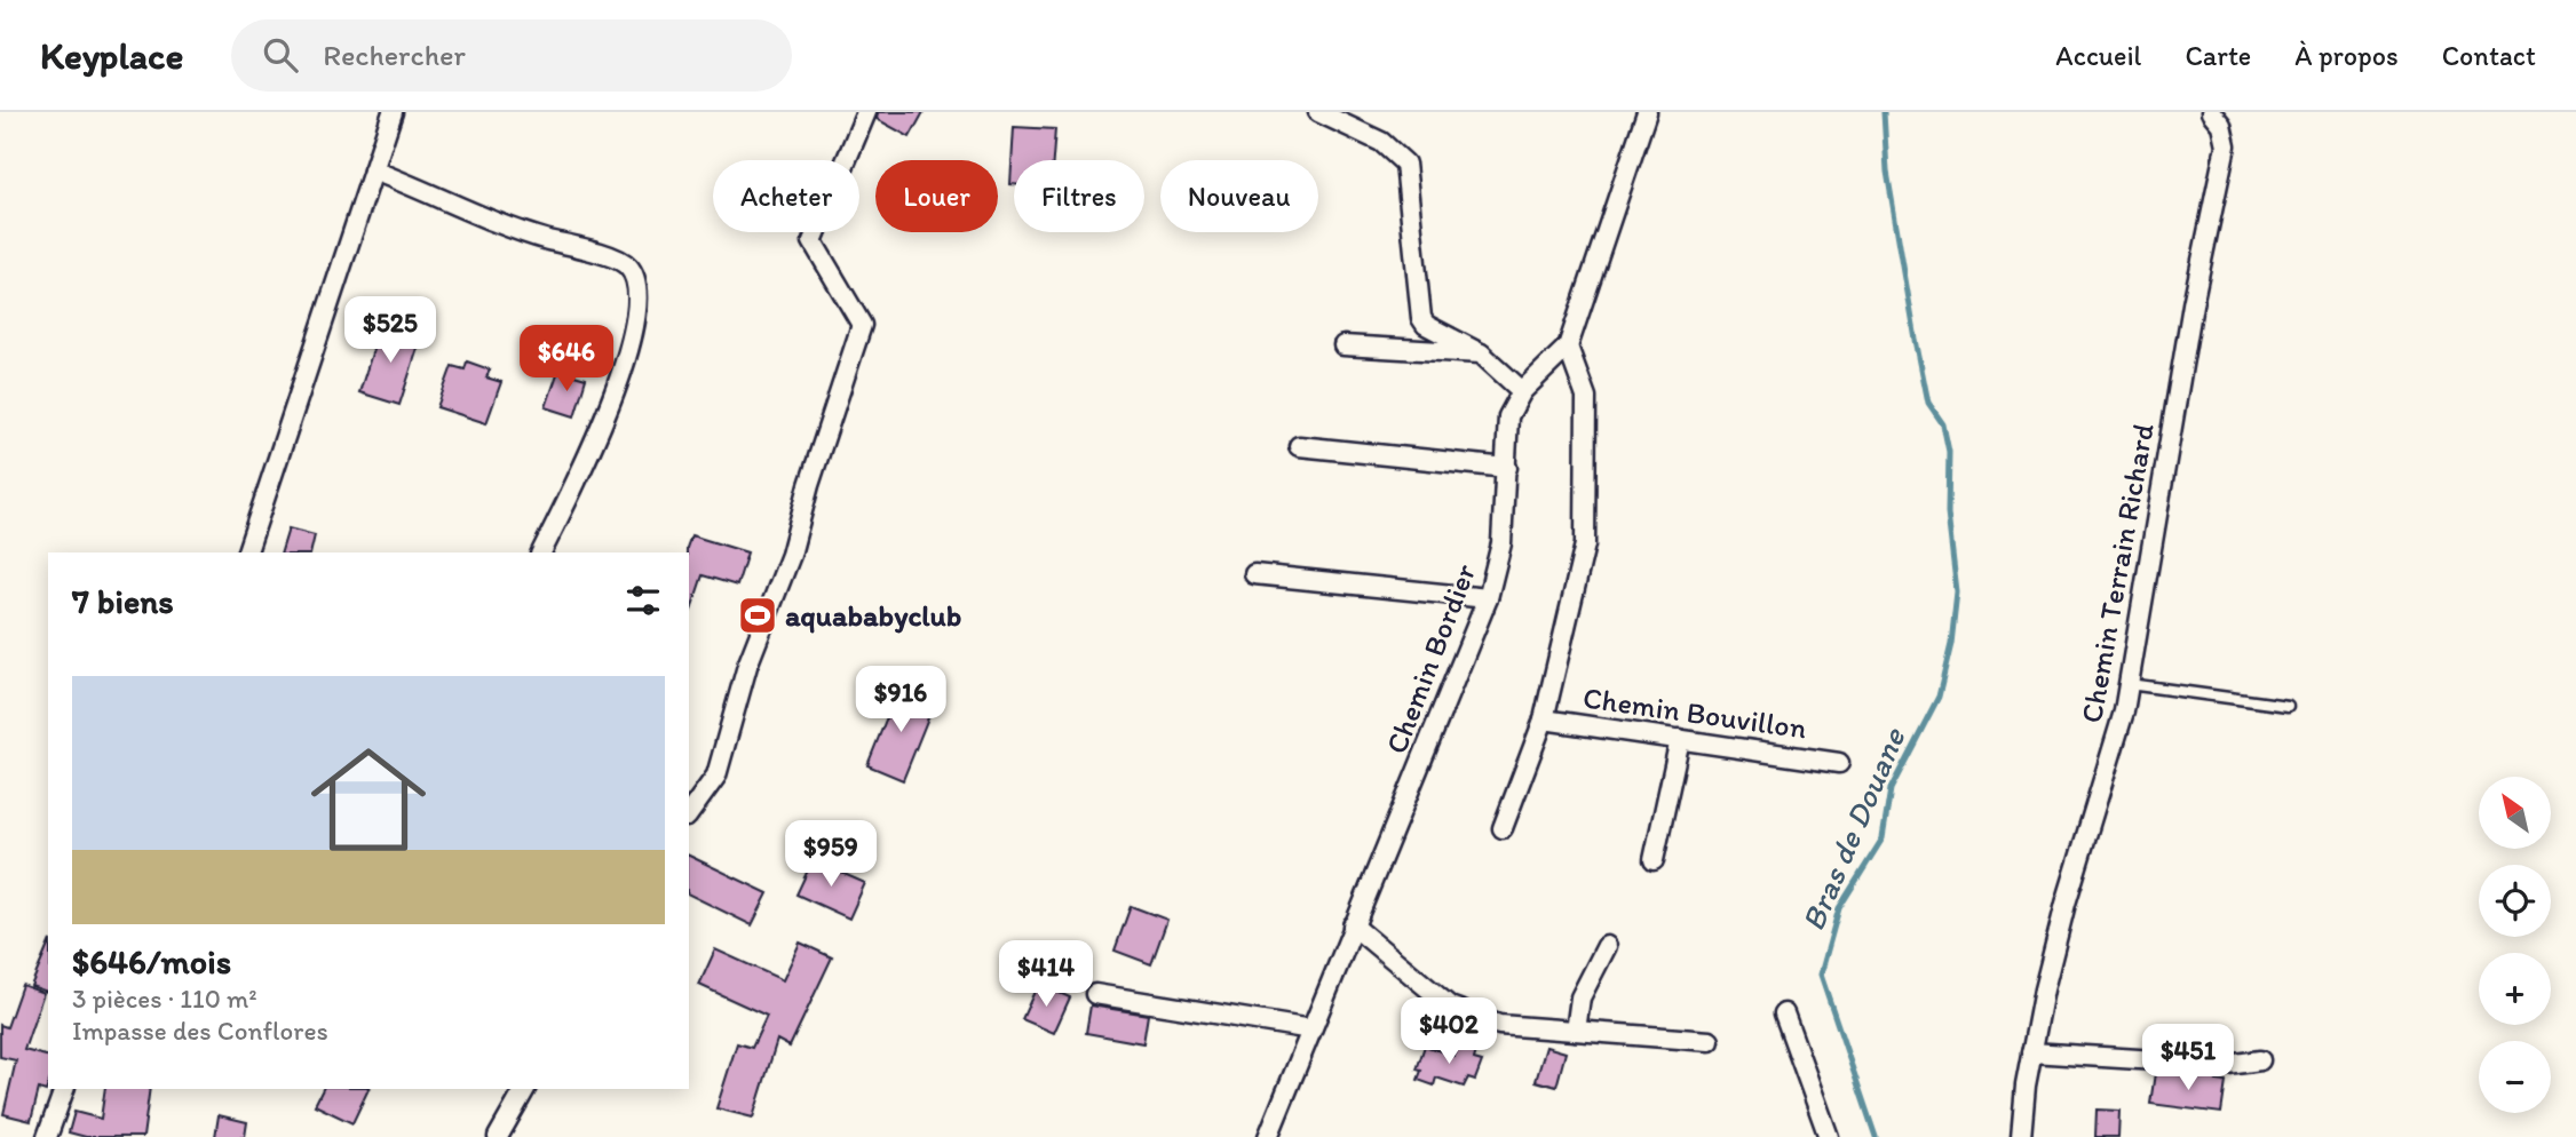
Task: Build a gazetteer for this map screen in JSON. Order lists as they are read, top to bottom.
{
  "streets": {
    "street": ["Chemin Terrain Richard", "Chemin Bordier", "Chemin Bouvillon"]
  },
  "crossings": [
    ["Chemin Bordier", "Chemin Bouvillon"]
  ],
  "water": ["Bras de Douane"],
  "places": {
    "sports": ["aquababyclub"]
  },
  "north": "top left",
  "page": {
    "header": "Keyplace",
    "search": "Rechercher",
    "nav": [
      "Accueil",
      "Carte",
      "À propos",
      "Contact"
    ],
    "chip": [
      "Acheter",
      "Louer",
      "Filtres",
      "Nouveau"
    ],
    "price": [
      "$525",
      "$646",
      "$916",
      "$959",
      "$414",
      "$402",
      "$451"
    ],
    "heading": "7 biens",
    "list": [
      {
        "name": "$646/mois",
        "note": "3 pièces · 110 m² · Impasse des Conflores"
      }
    ],
    "map_buttons": ["+", "−"]
  }
}
